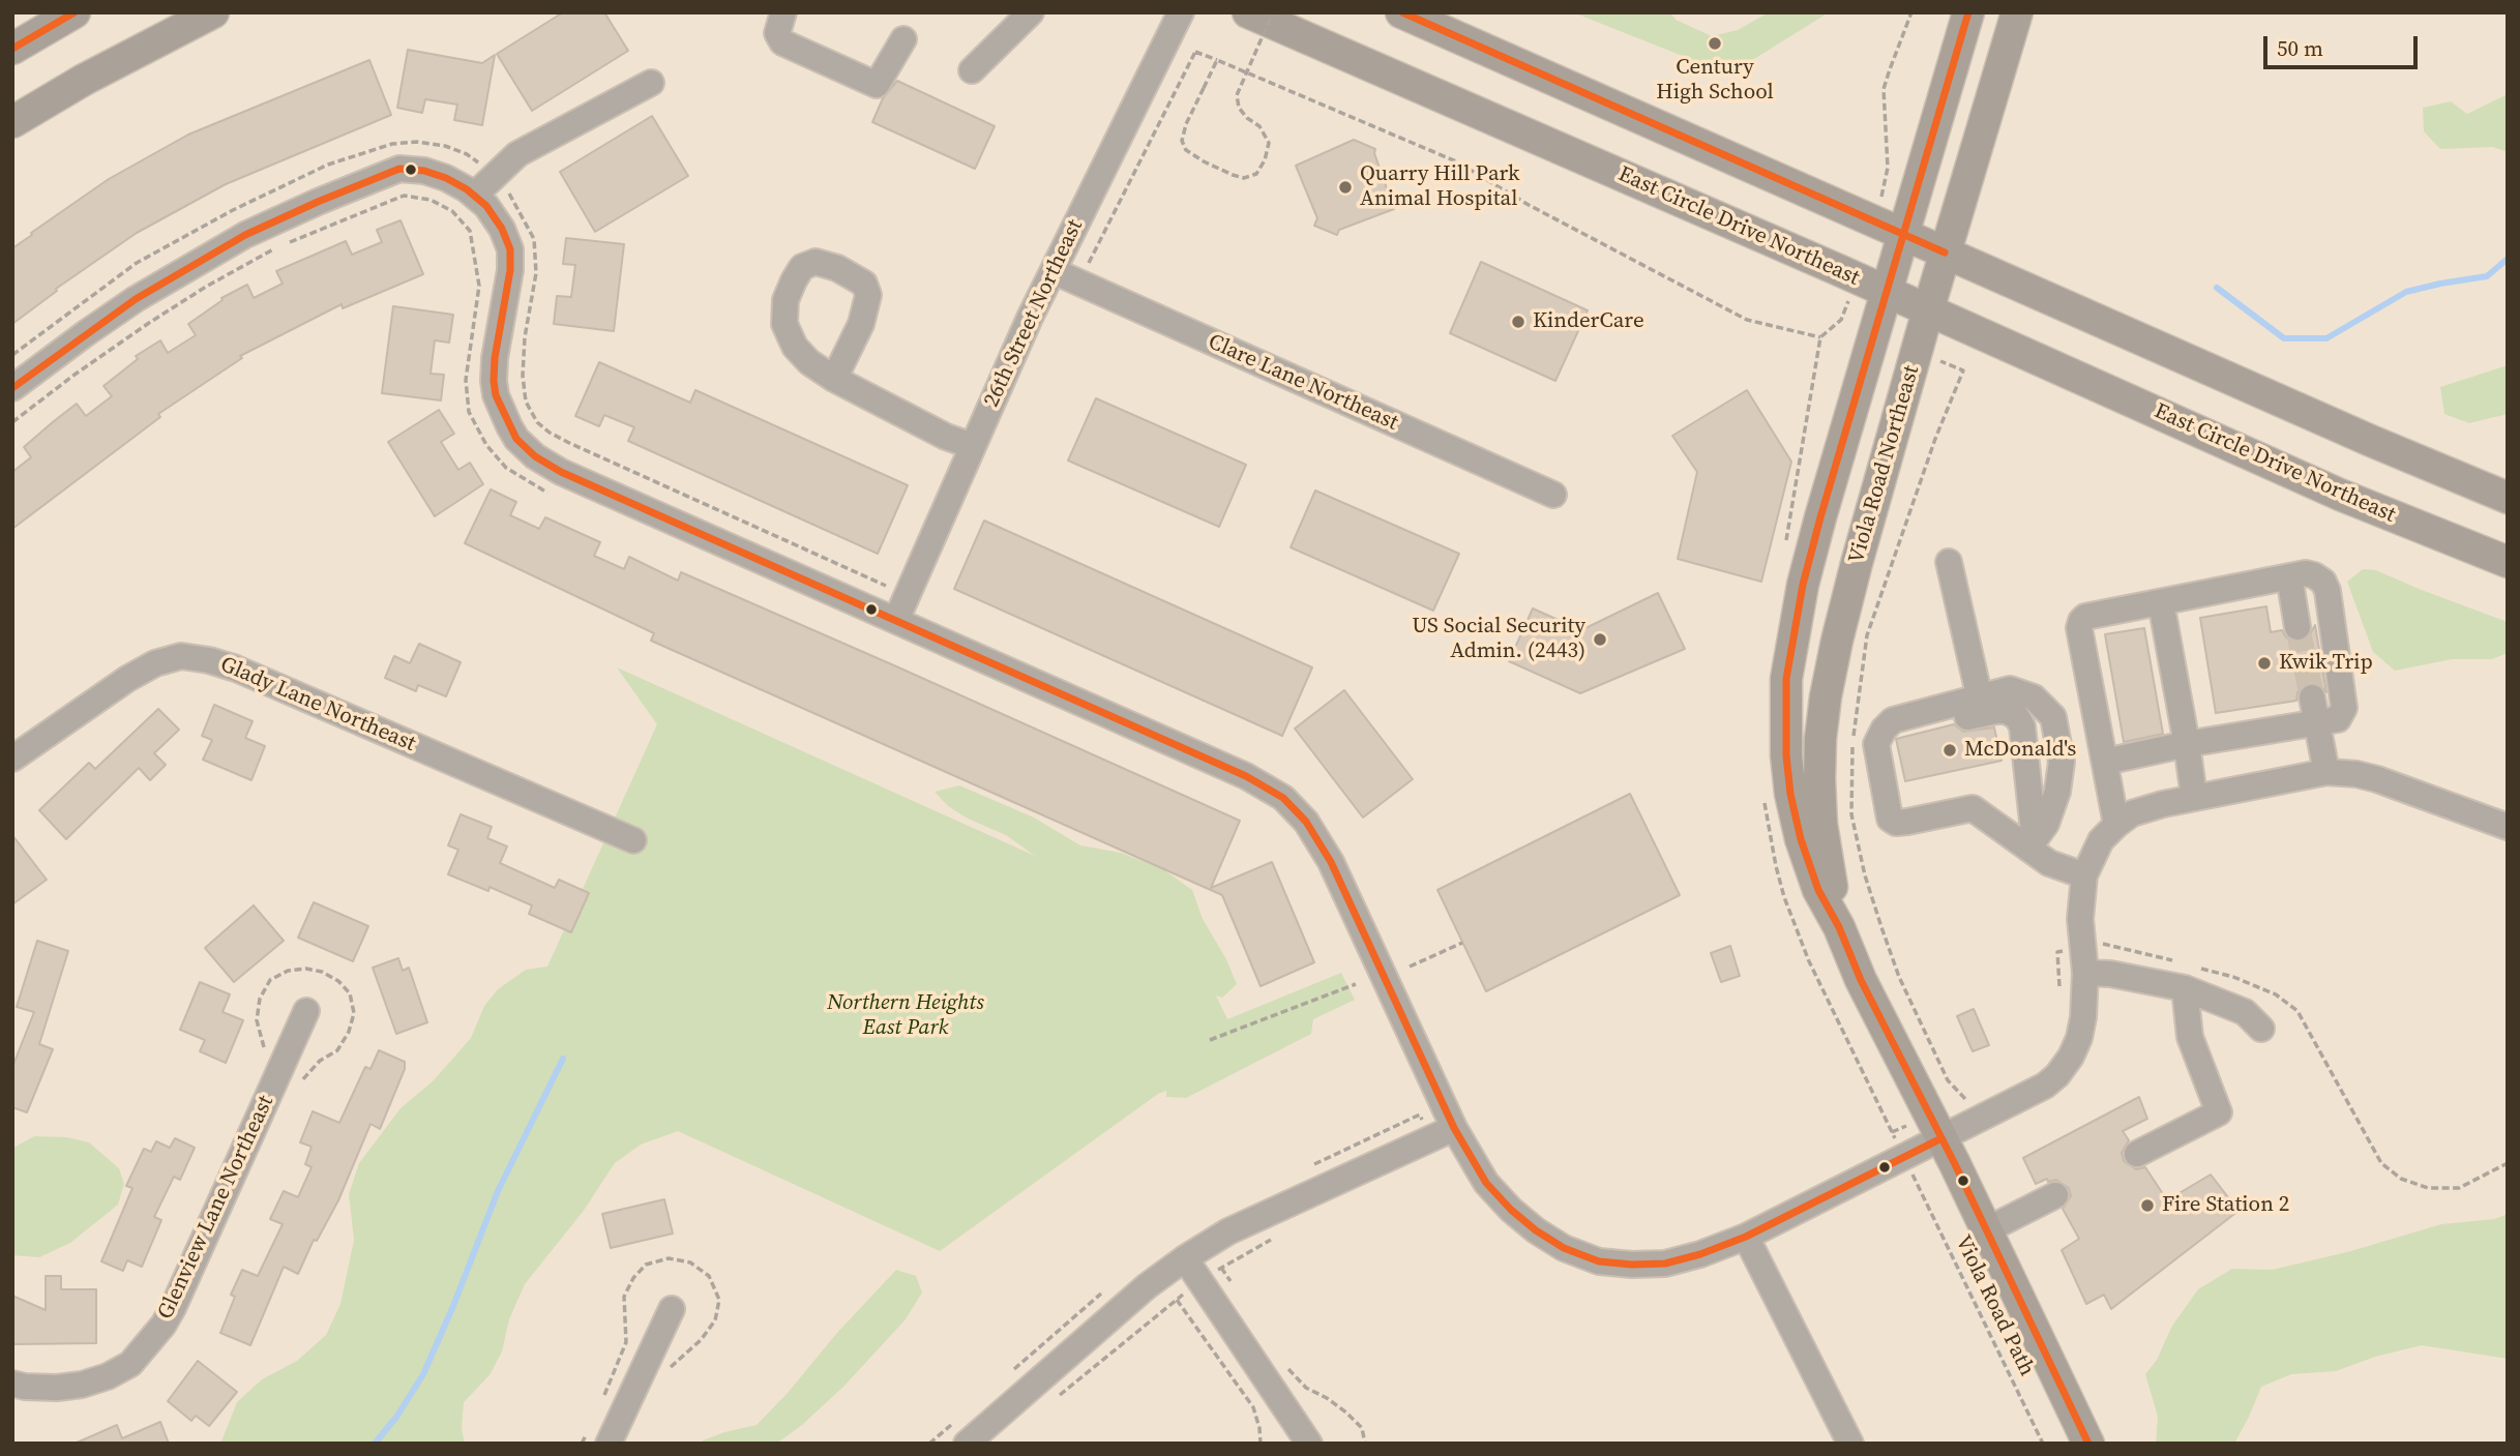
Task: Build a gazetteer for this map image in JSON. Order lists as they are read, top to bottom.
{
  "streets": {
    "main road": ["East Circle Drive Northeast", "Viola Road Northeast"],
    "street": [
      "26th Street Northeast",
      "Clare Lane Northeast",
      "Glady Lane Northeast",
      "Glenview Lane Northeast"
    ],
    "path": ["Viola Road Path"]
  },
  "crossings": [
    ["East Circle Drive Northeast", "Viola Road Northeast"],
    ["26th Street Northeast", "Clare Lane Northeast"]
  ],
  "parks": ["Northern Heights East Park"],
  "places": [
    "Century High School",
    "Quarry Hill Park Animal Hospital",
    "KinderCare",
    "US Social Security Admin. (2443)",
    "Kwik Trip",
    "McDonald's",
    "Fire Station 2"
  ],
  "scale_bar": "50 m"
}
